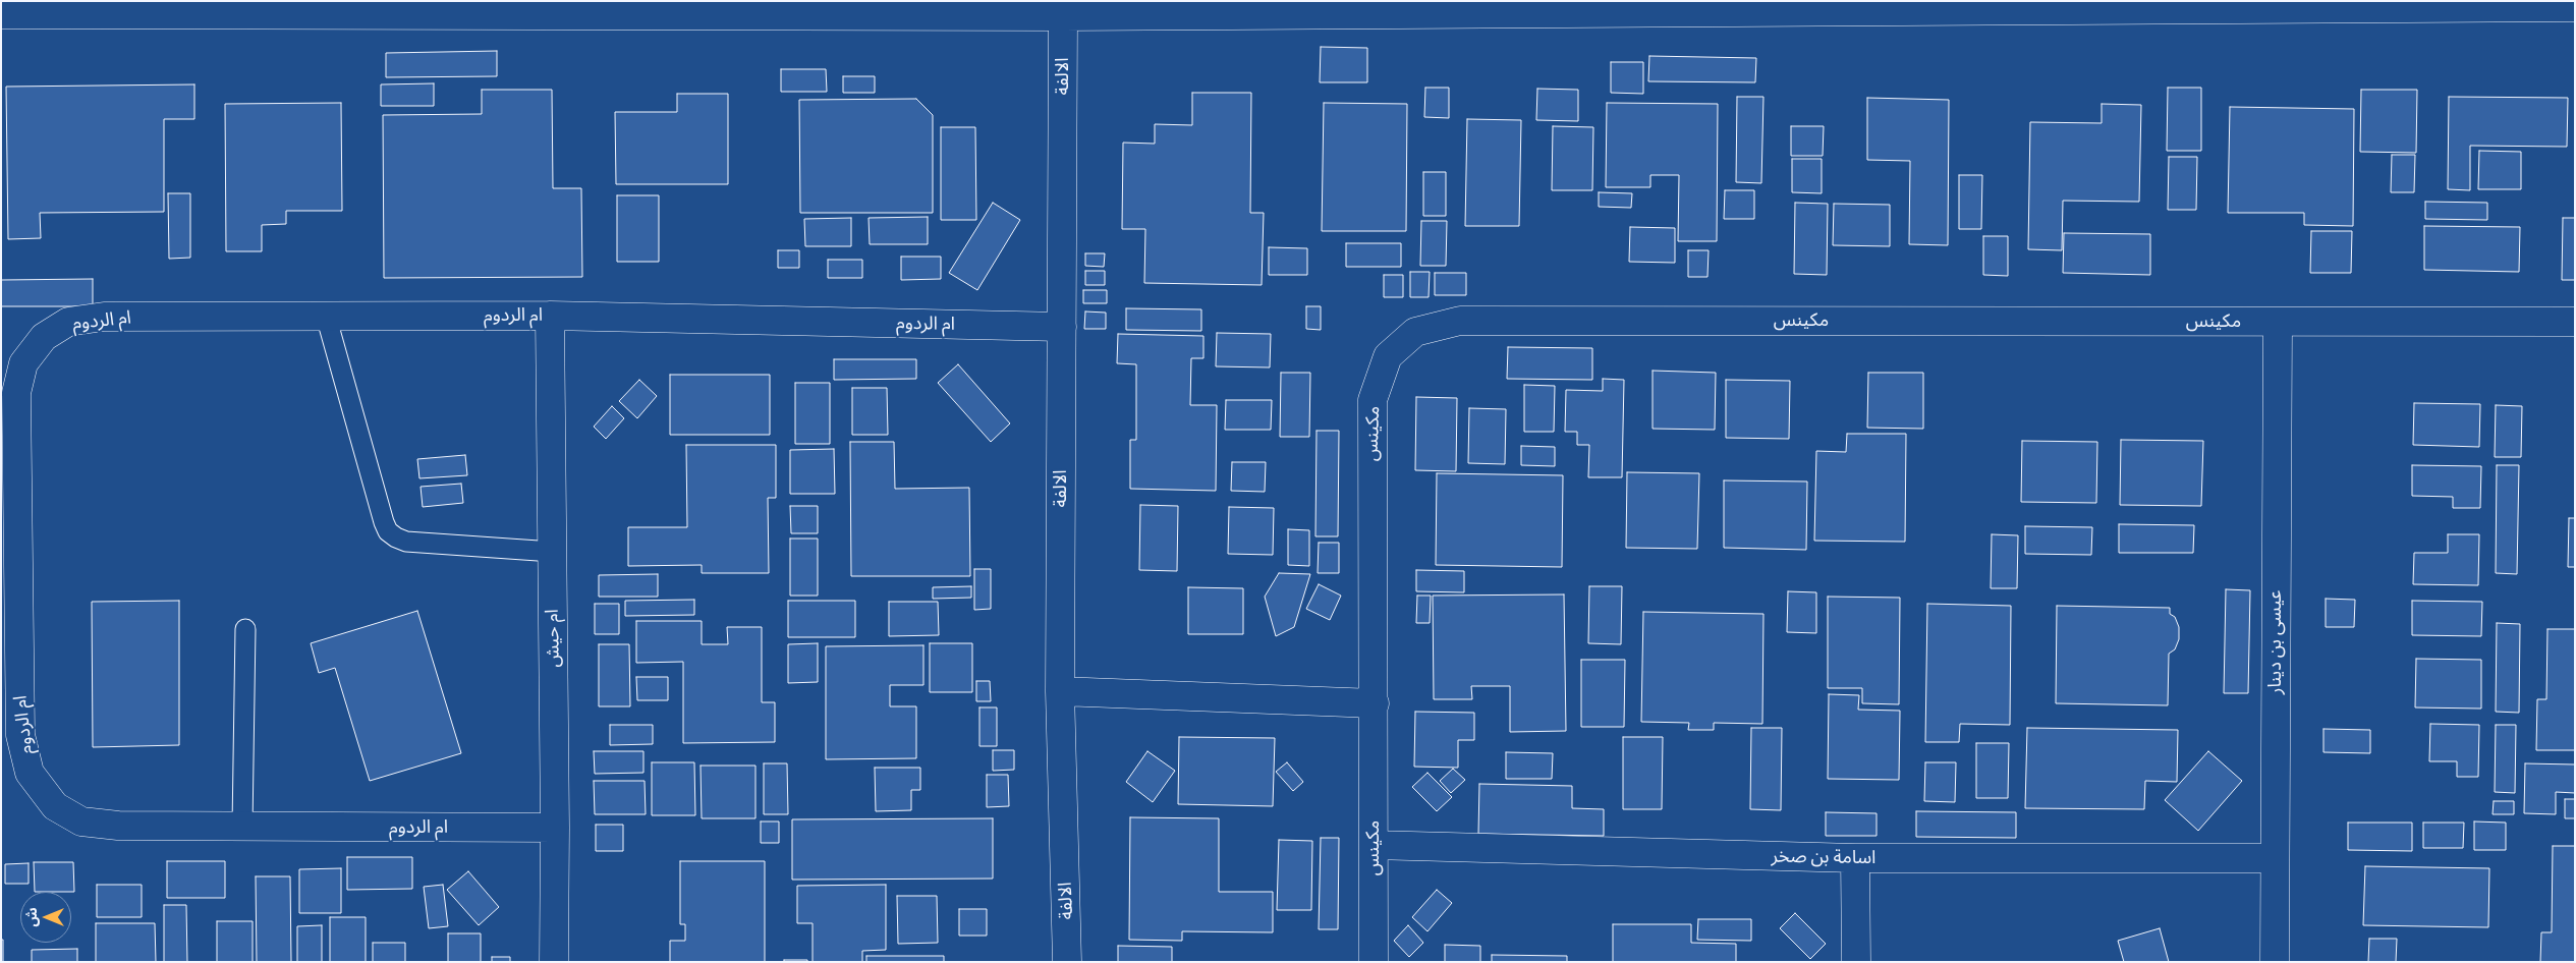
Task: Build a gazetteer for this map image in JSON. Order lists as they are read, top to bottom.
{
  "streets": {
    "street": [
      "الالفة",
      "ام الردوم",
      "مكينس",
      "ام حيش",
      "عيسى بن دينار",
      "اسامة بن صخر"
    ]
  },
  "crossings": [
    ["الالفة", "ام الردوم"],
    ["ام الردوم", "ام حيش"],
    ["مكينس", "عيسى بن دينار"],
    ["مكينس", "اسامة بن صخر"],
    ["عيسى بن دينار", "اسامة بن صخر"]
  ],
  "north": "left"
}
